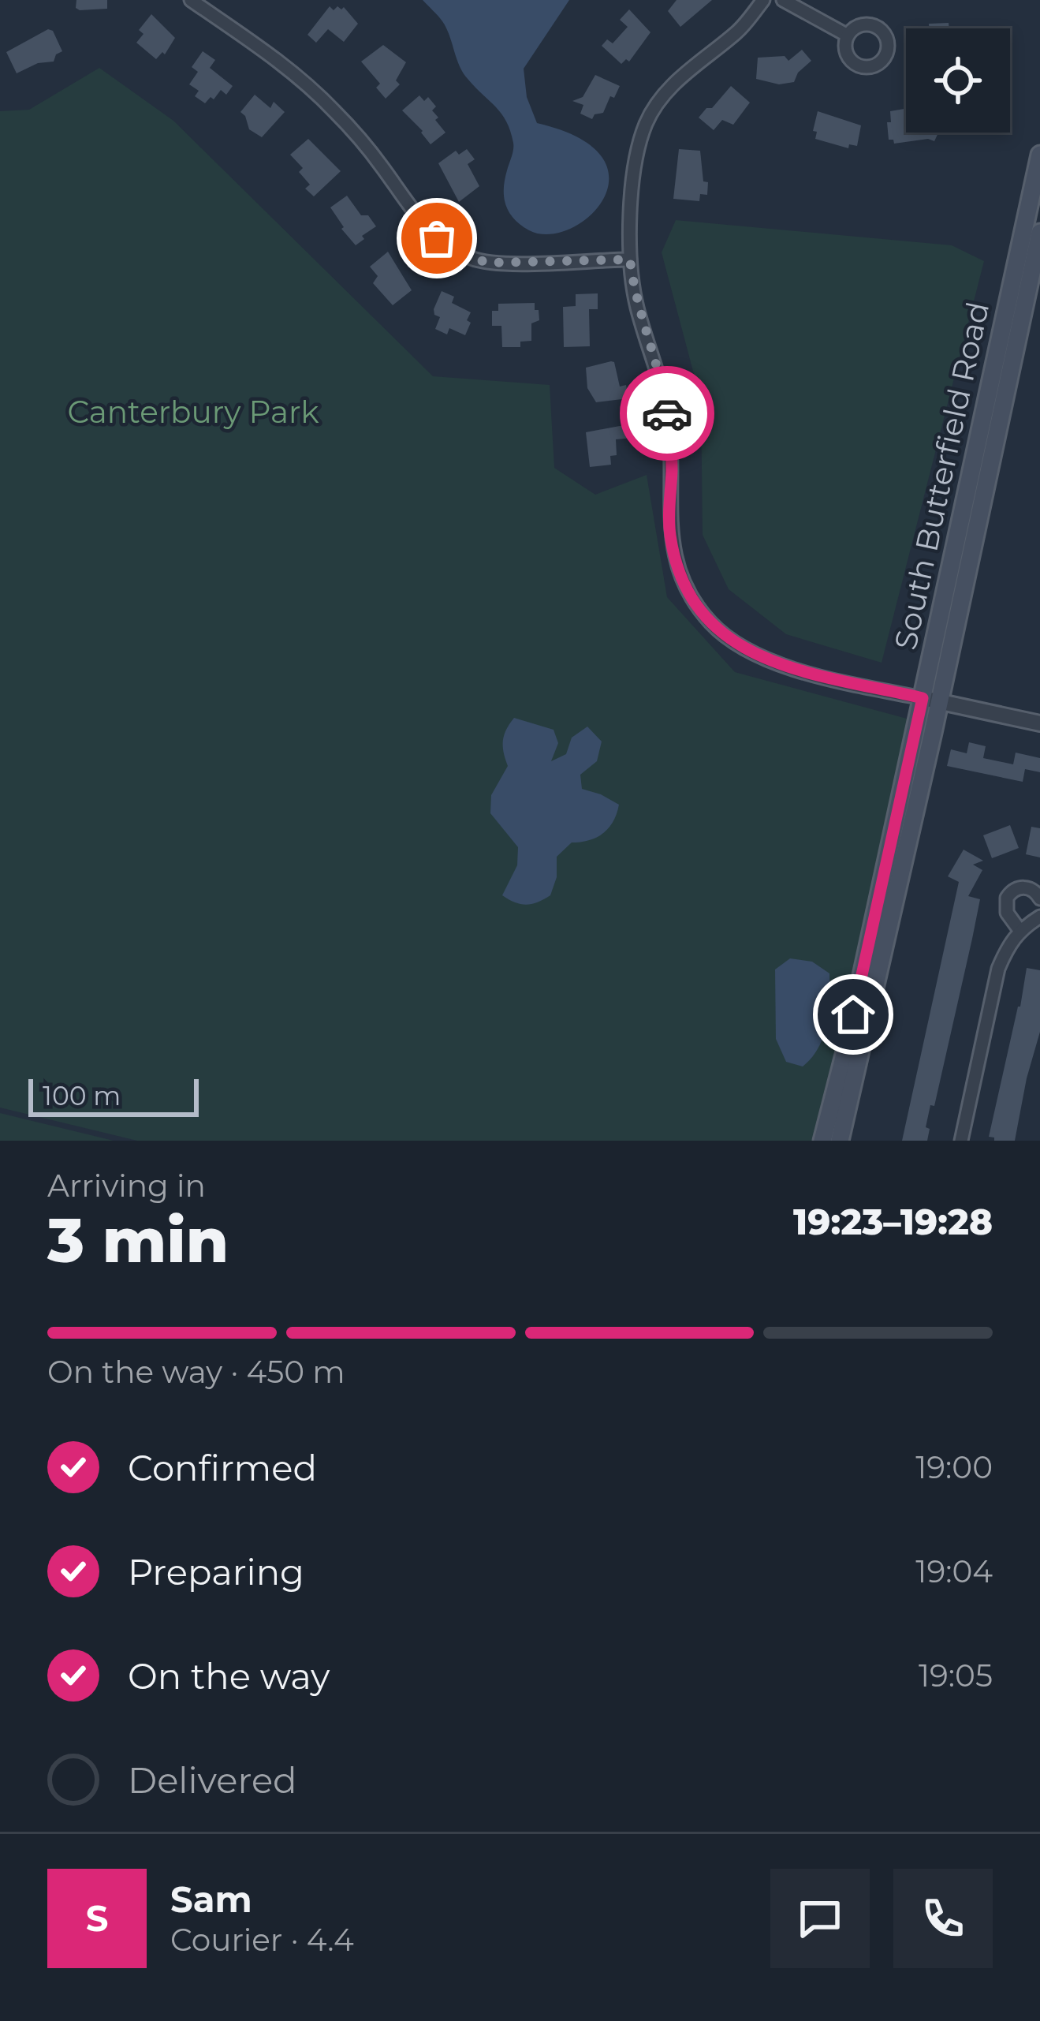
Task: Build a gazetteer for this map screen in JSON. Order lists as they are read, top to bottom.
{
  "streets": {
    "main road": ["South Butterfield Road"]
  },
  "parks": ["Canterbury Park"],
  "scale_bar": "100 m",
  "page": {
    "scale": "100 m",
    "heading": ["3 min", "Arriving in", "19:23–19:28"],
    "panel": ["Sam", "Courier · 4.4"],
    "bar": "On the way · 450 m",
    "list": [
      ["Confirmed", "19:00"],
      ["Preparing", "19:04"],
      ["On the way", "19:05"],
      "Delivered"
    ],
    "round": "S"
  }
}
